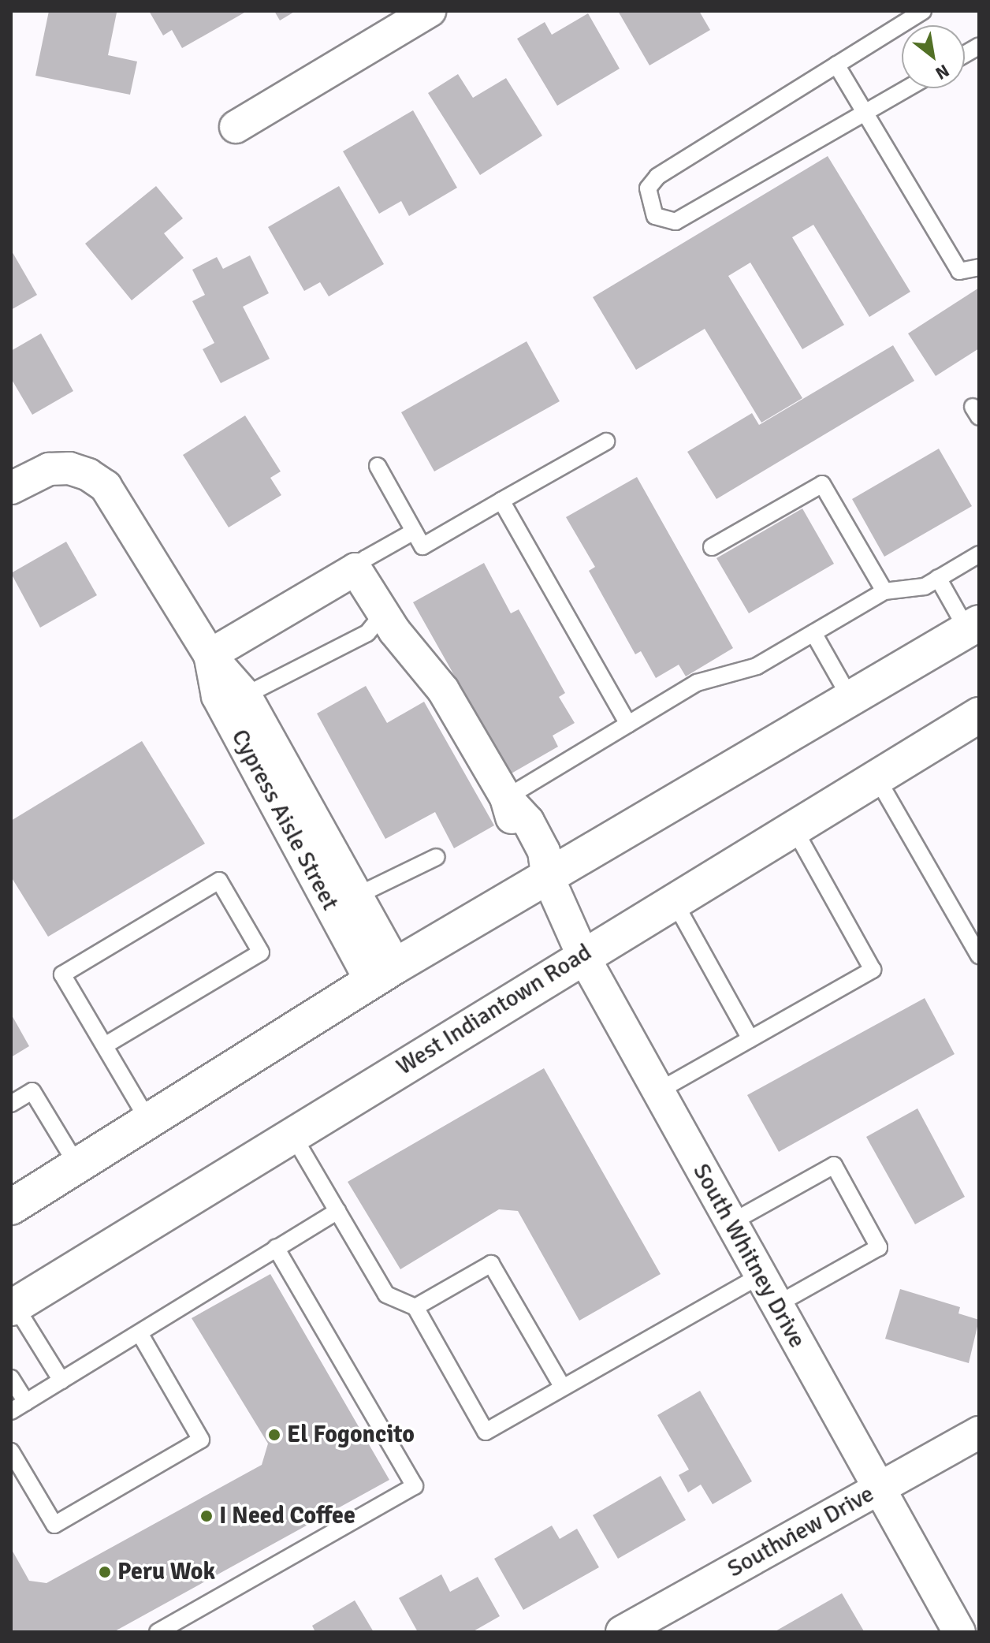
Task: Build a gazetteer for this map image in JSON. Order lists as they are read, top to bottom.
{
  "streets": {
    "main road": ["West Indiantown Road"],
    "street": ["Cypress Aisle Street", "South Whitney Drive", "Southview Drive"]
  },
  "crossings": [
    ["West Indiantown Road", "South Whitney Drive"],
    ["South Whitney Drive", "Southview Drive"]
  ],
  "places": ["El Fogoncito", "I Need Coffee", "Peru Wok"],
  "north": "bottom right"
}
